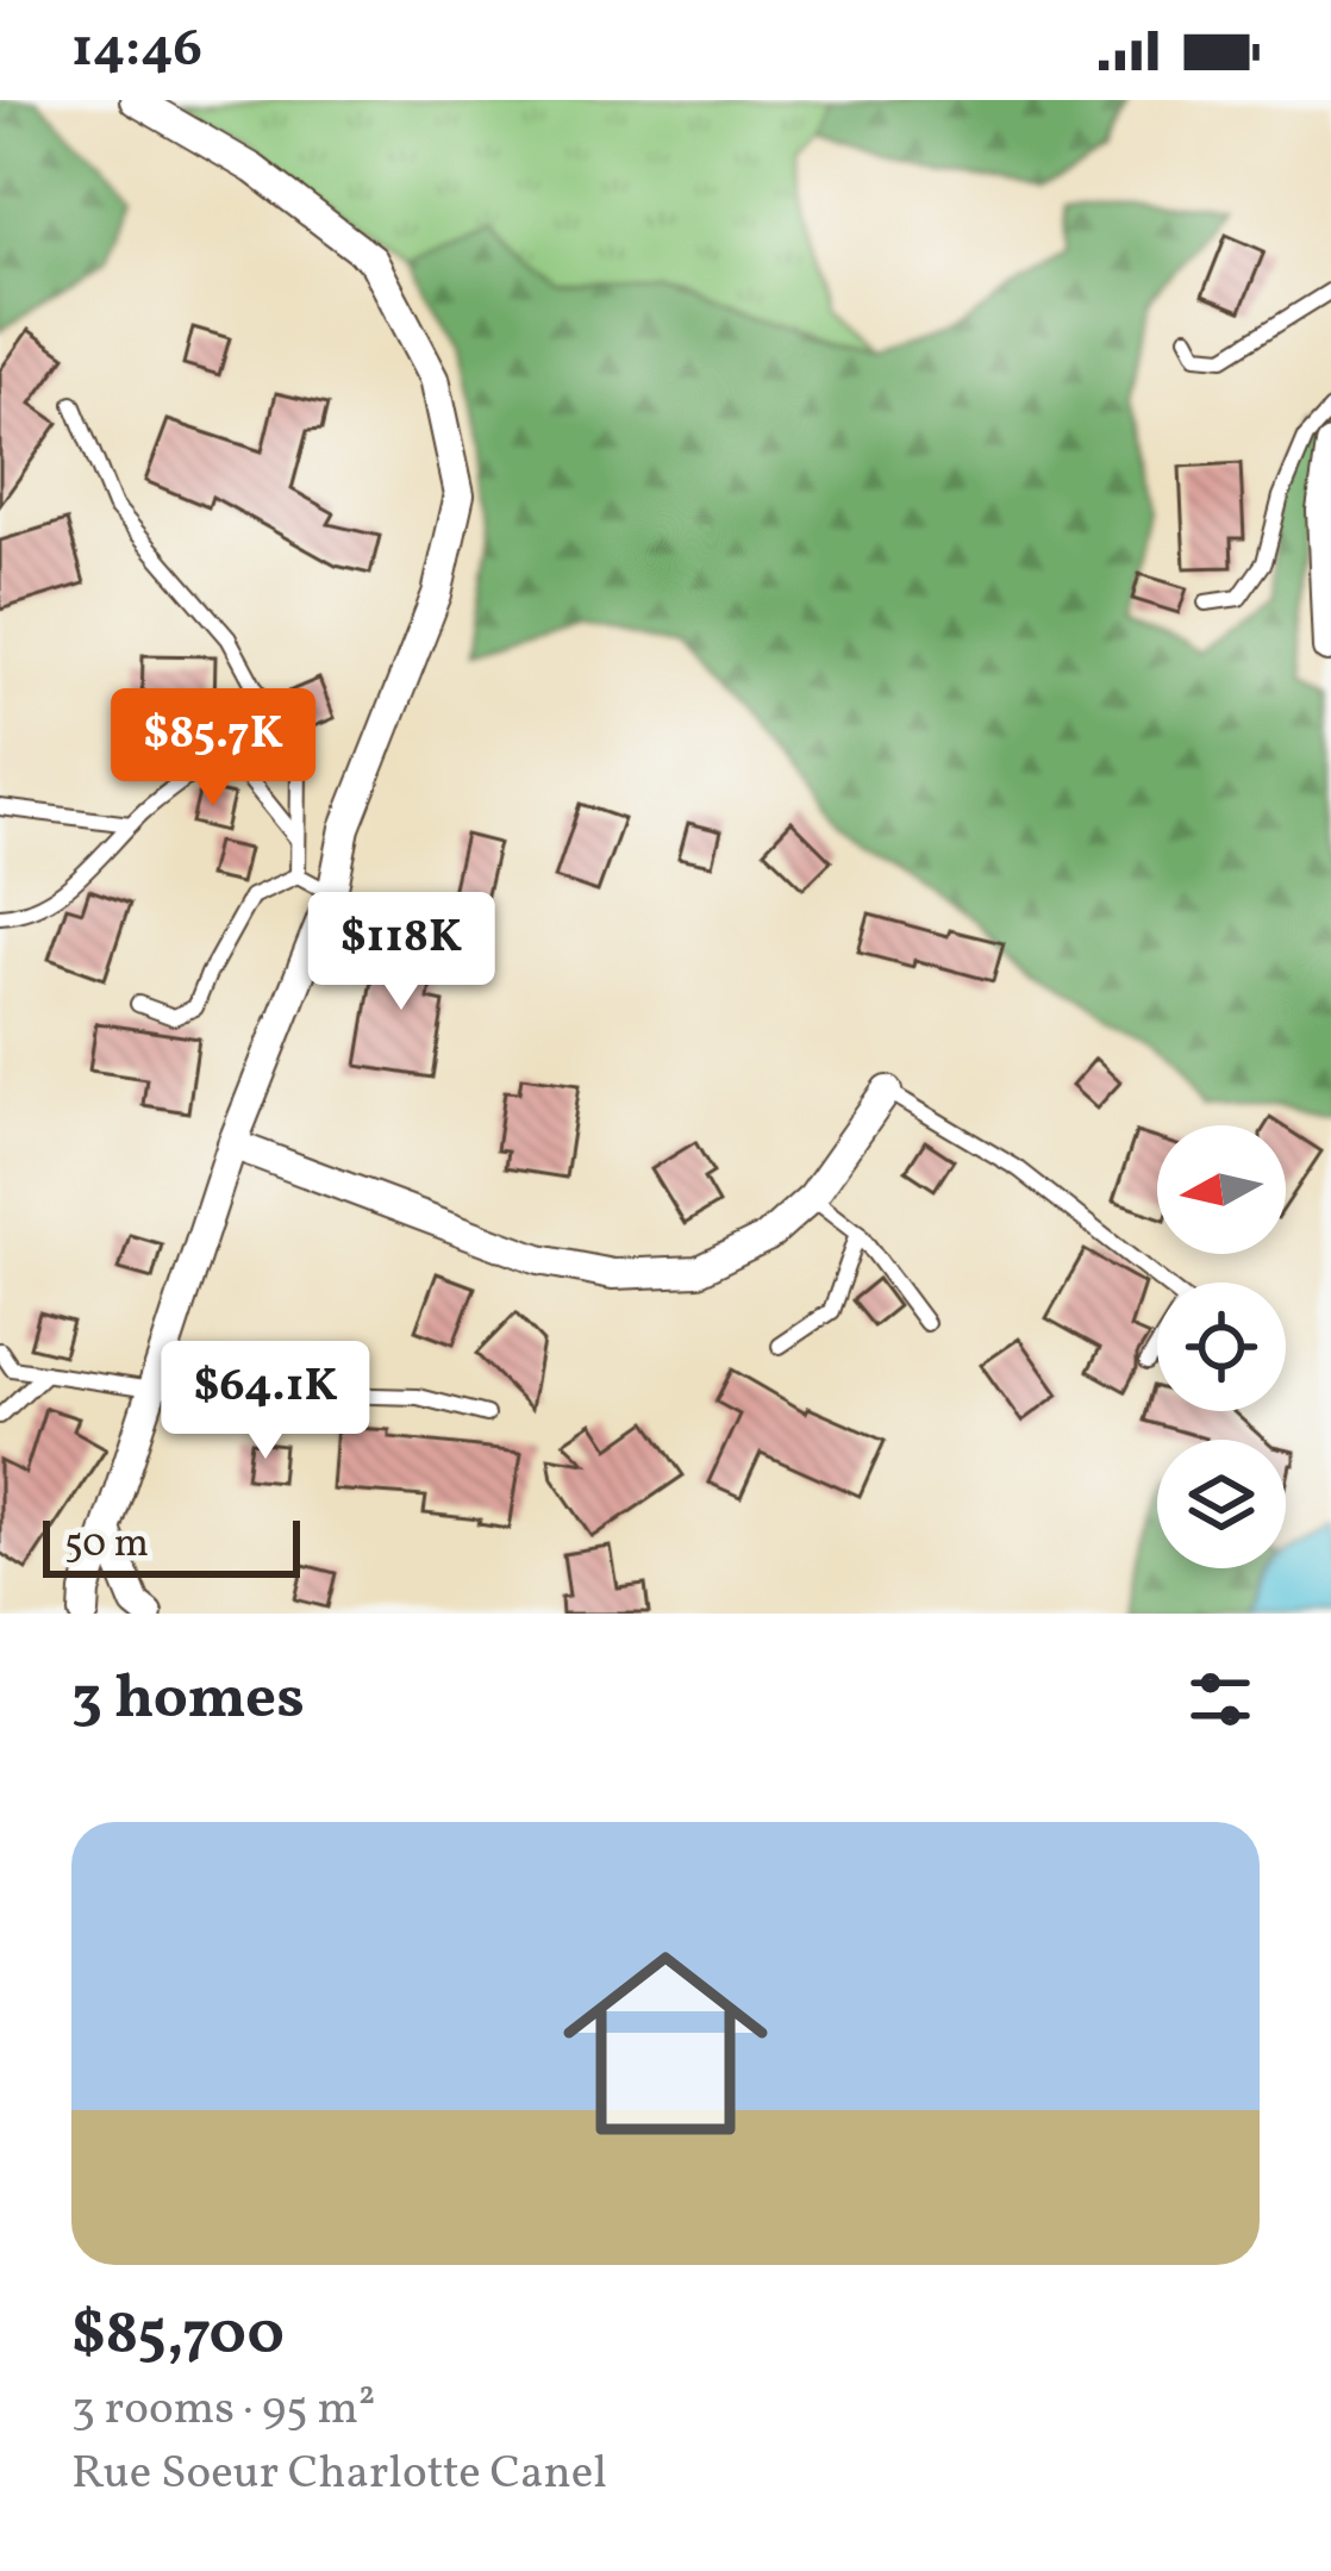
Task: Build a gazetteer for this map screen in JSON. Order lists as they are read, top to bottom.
{
  "scale_bar": "50 m",
  "north": "left",
  "page": {
    "status": "14:46",
    "price": ["$85.7K", "$118K", "$64.1K"],
    "scale": "50 m",
    "heading": "3 homes",
    "list": [
      {
        "name": "$85,700",
        "note": "3 rooms · 95 m² · Rue Soeur Charlotte Canel"
      }
    ]
  }
}
